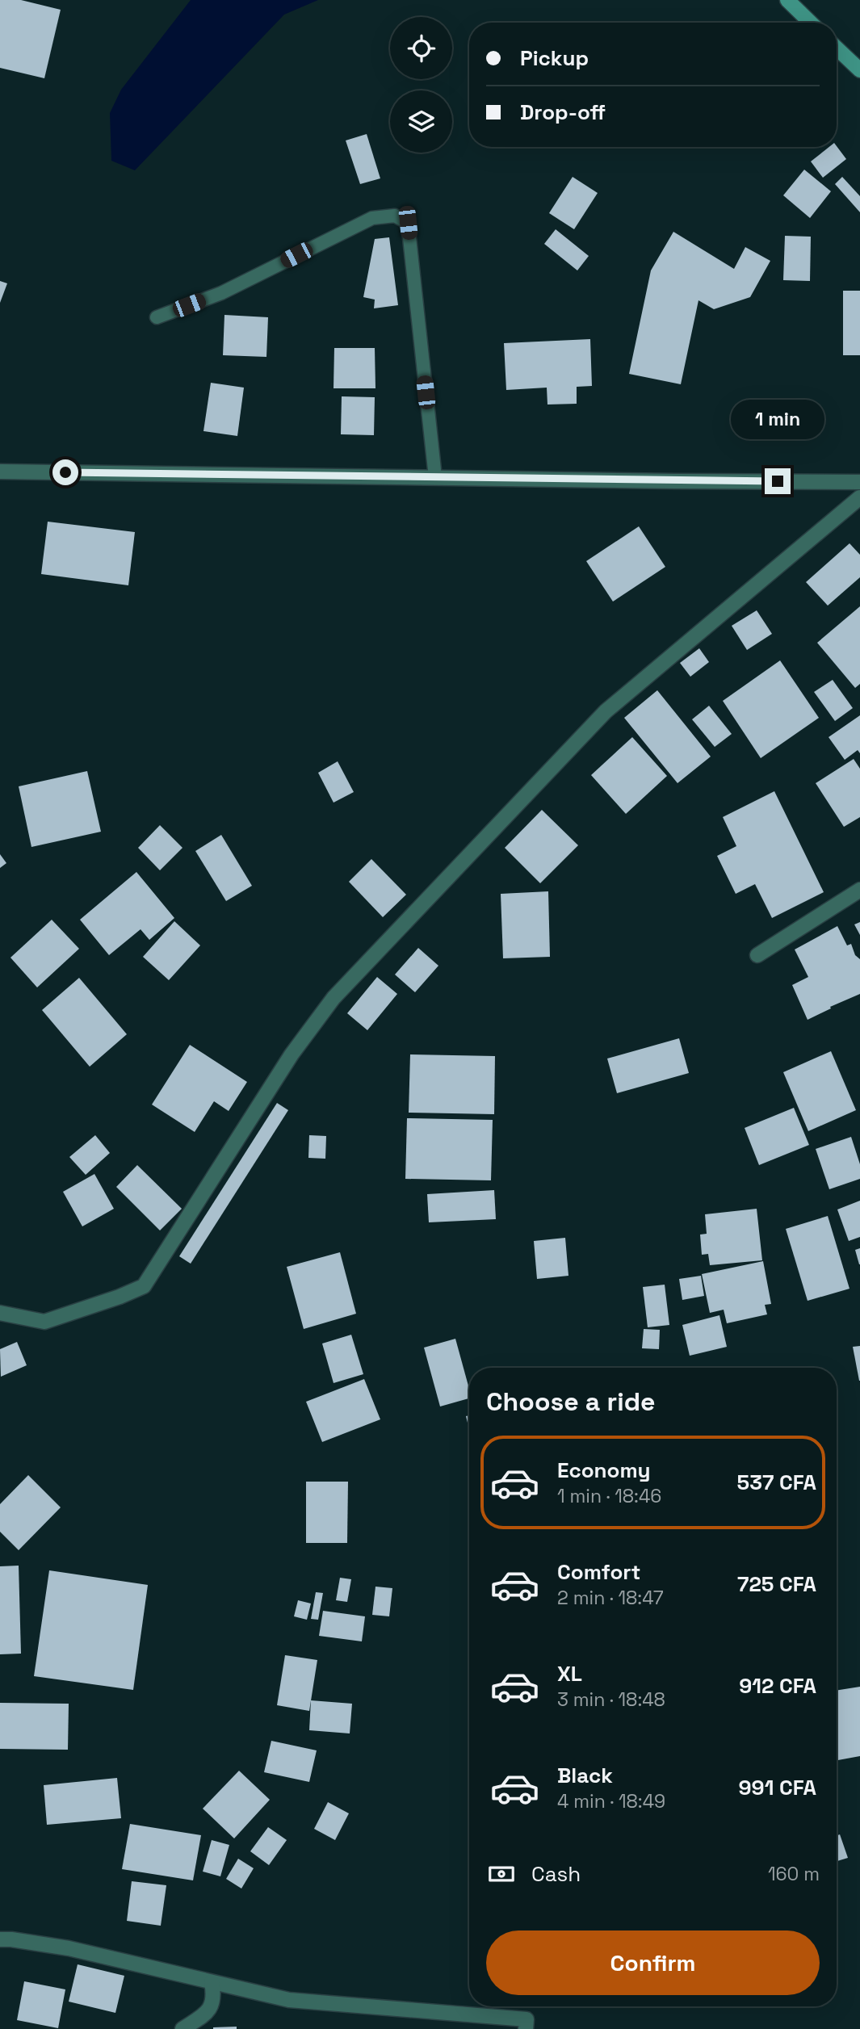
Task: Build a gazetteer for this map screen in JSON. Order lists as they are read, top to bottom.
{
  "page": {
    "banner": ["Pickup", "Drop-off"],
    "bubble": "1 min",
    "heading": "Choose a ride",
    "list": [
      {
        "name": "Economy",
        "note": "1 min · 18:46",
        "value": "537 CFA"
      },
      {
        "name": "Comfort",
        "note": "2 min · 18:47",
        "value": "725 CFA"
      },
      {
        "name": "XL",
        "note": "3 min · 18:48",
        "value": "912 CFA"
      },
      {
        "name": "Black",
        "note": "4 min · 18:49",
        "value": "991 CFA"
      }
    ],
    "pay": ["Cash", "160 m"],
    "buttons": "Confirm"
  }
}
